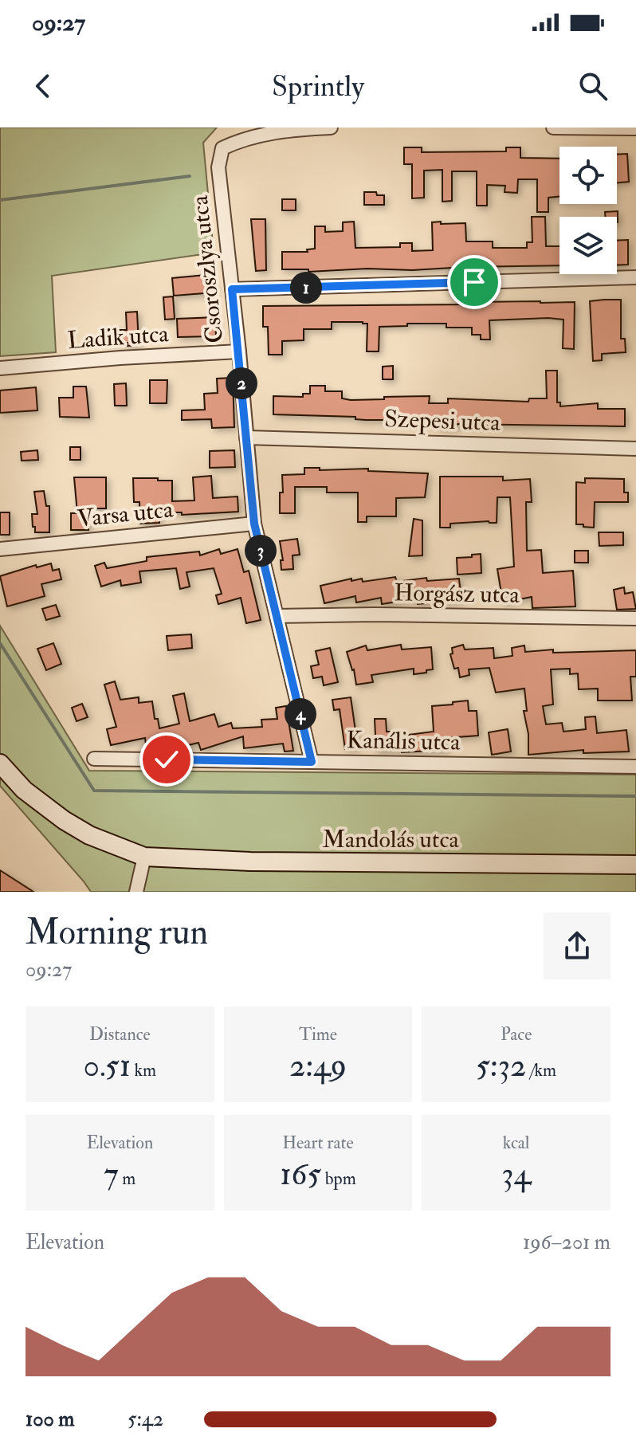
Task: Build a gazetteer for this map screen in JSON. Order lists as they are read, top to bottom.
{
  "streets": {
    "street": [
      "Csoroszlya utca",
      "Ladik utca",
      "Szepesi utca",
      "Varsa utca",
      "Horgász utca",
      "Kanális utca",
      "Mandolás utca"
    ]
  },
  "crossings": [
    ["Csoroszlya utca", "Ladik utca"],
    ["Csoroszlya utca", "Szepesi utca"],
    ["Csoroszlya utca", "Varsa utca"],
    ["Csoroszlya utca", "Horgász utca"],
    ["Csoroszlya utca", "Kanális utca"]
  ],
  "page": {
    "status": "09:27",
    "header": "Sprintly",
    "pins": [
      "1",
      "2",
      "3",
      "4"
    ],
    "heading": ["Morning run", "09:27"],
    "stats": [
      ["Distance", "0.51 km"],
      ["Time", "2:49"],
      ["Pace", "5:32 /km"],
      ["Elevation", "7 m"],
      ["Heart rate", "165 bpm"],
      ["kcal", "34"]
    ],
    "chart": ["Elevation", "196–201 m"],
    "list": [
      {
        "name": "100 m",
        "note": "5:42"
      }
    ]
  }
}
